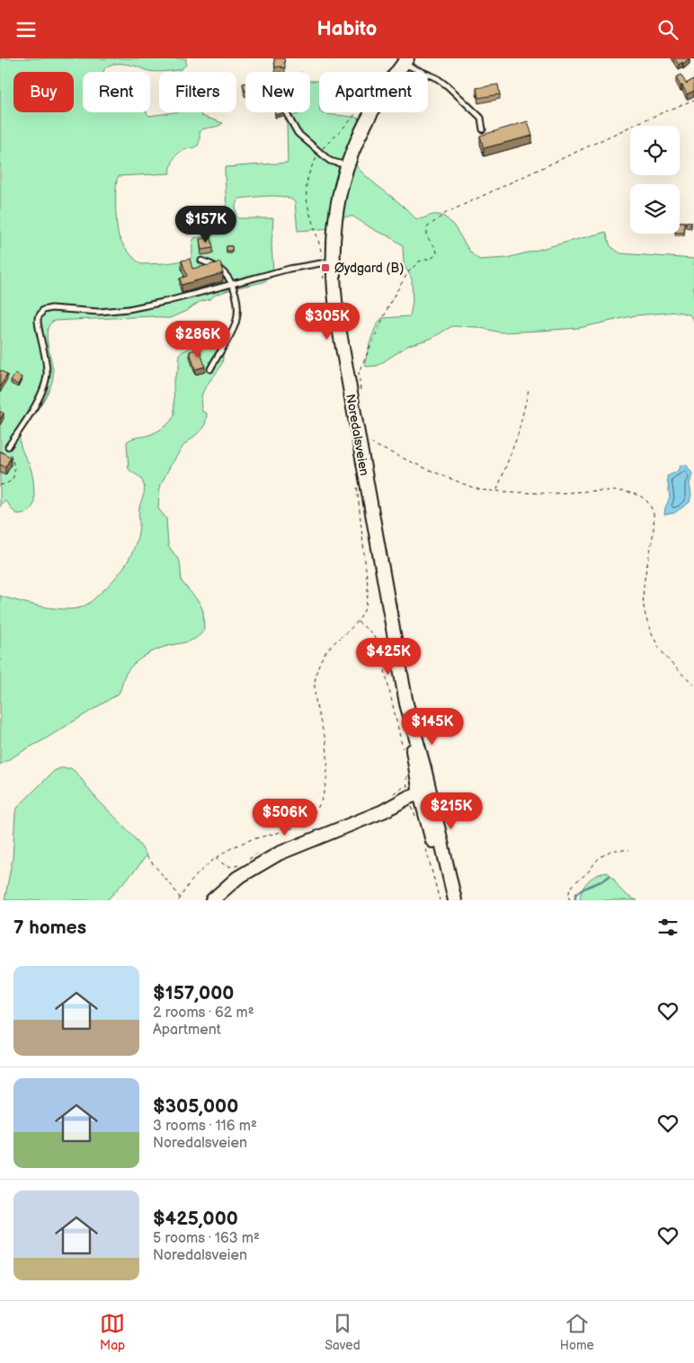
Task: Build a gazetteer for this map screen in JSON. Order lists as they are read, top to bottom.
{
  "streets": {
    "main road": ["Noredalsveien"]
  },
  "places": {
    "transit": ["Øydgard (B)"]
  },
  "page": {
    "header": "Habito",
    "chip": [
      "Buy",
      "Rent",
      "Filters",
      "New",
      "Apartment"
    ],
    "price": [
      "$157K",
      "$305K",
      "$286K",
      "$425K",
      "$145K",
      "$215K",
      "$506K"
    ],
    "heading": "7 homes",
    "list": [
      {
        "name": "$157,000",
        "note": "2 rooms · 62 m² · Apartment"
      },
      {
        "name": "$305,000",
        "note": "3 rooms · 116 m² · Noredalsveien"
      },
      {
        "name": "$425,000",
        "note": "5 rooms · 163 m² · Noredalsveien"
      }
    ],
    "tabs": ["Map", "Saved", "Home"]
  }
}
